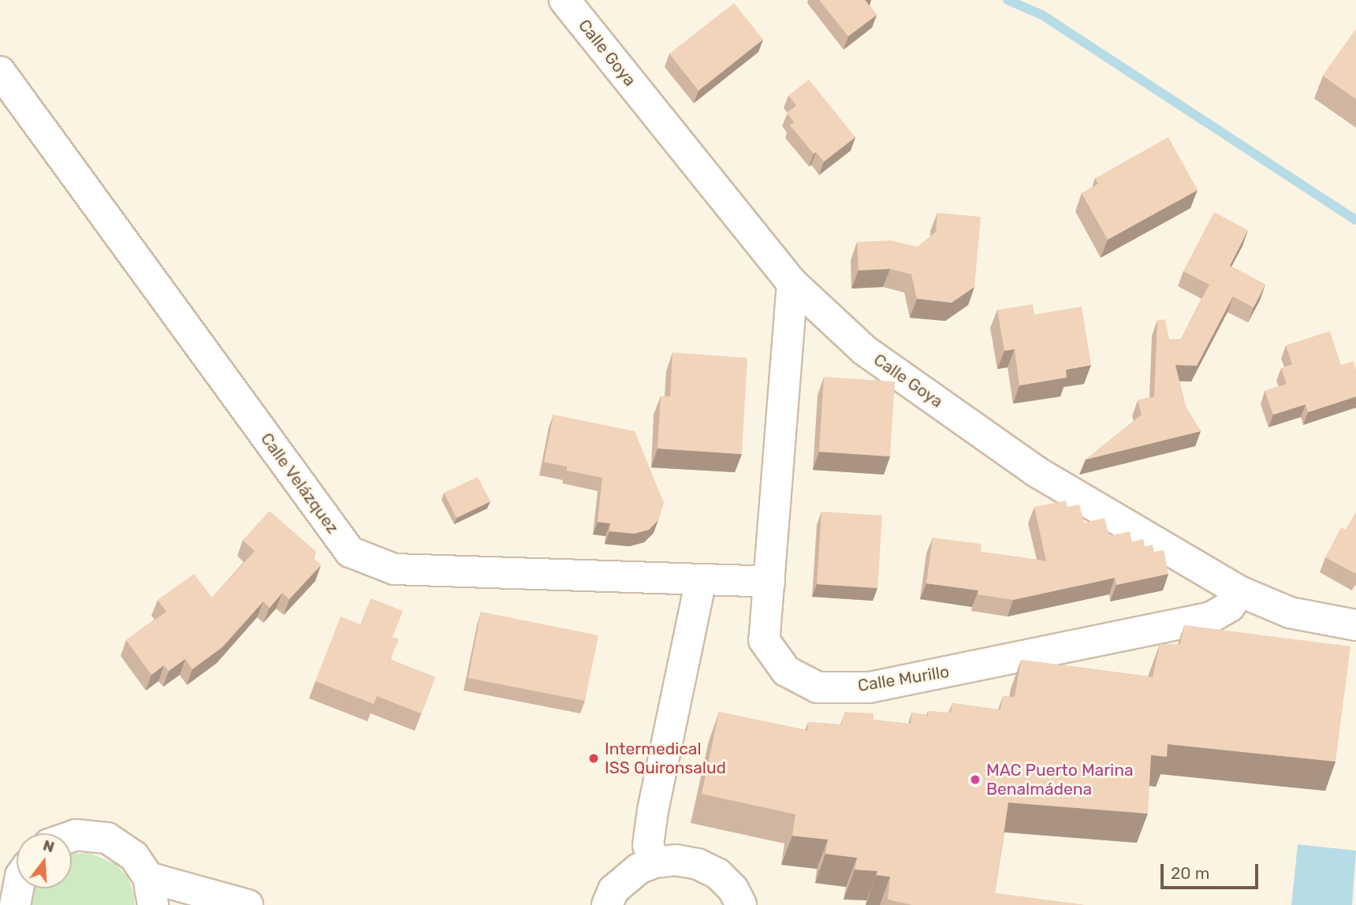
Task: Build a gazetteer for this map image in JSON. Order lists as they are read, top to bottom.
{
  "streets": {
    "street": ["Calle Goya", "Calle Velázquez", "Calle Murillo"]
  },
  "crossings": [
    ["Calle Goya", "Calle Murillo"],
    ["Calle Velázquez", "Calle Murillo"]
  ],
  "places": ["Intermedical ISS Quironsalud", "MAC Puerto Marina Benalmádena"],
  "scale_bar": "20 m",
  "north": "top"
}
